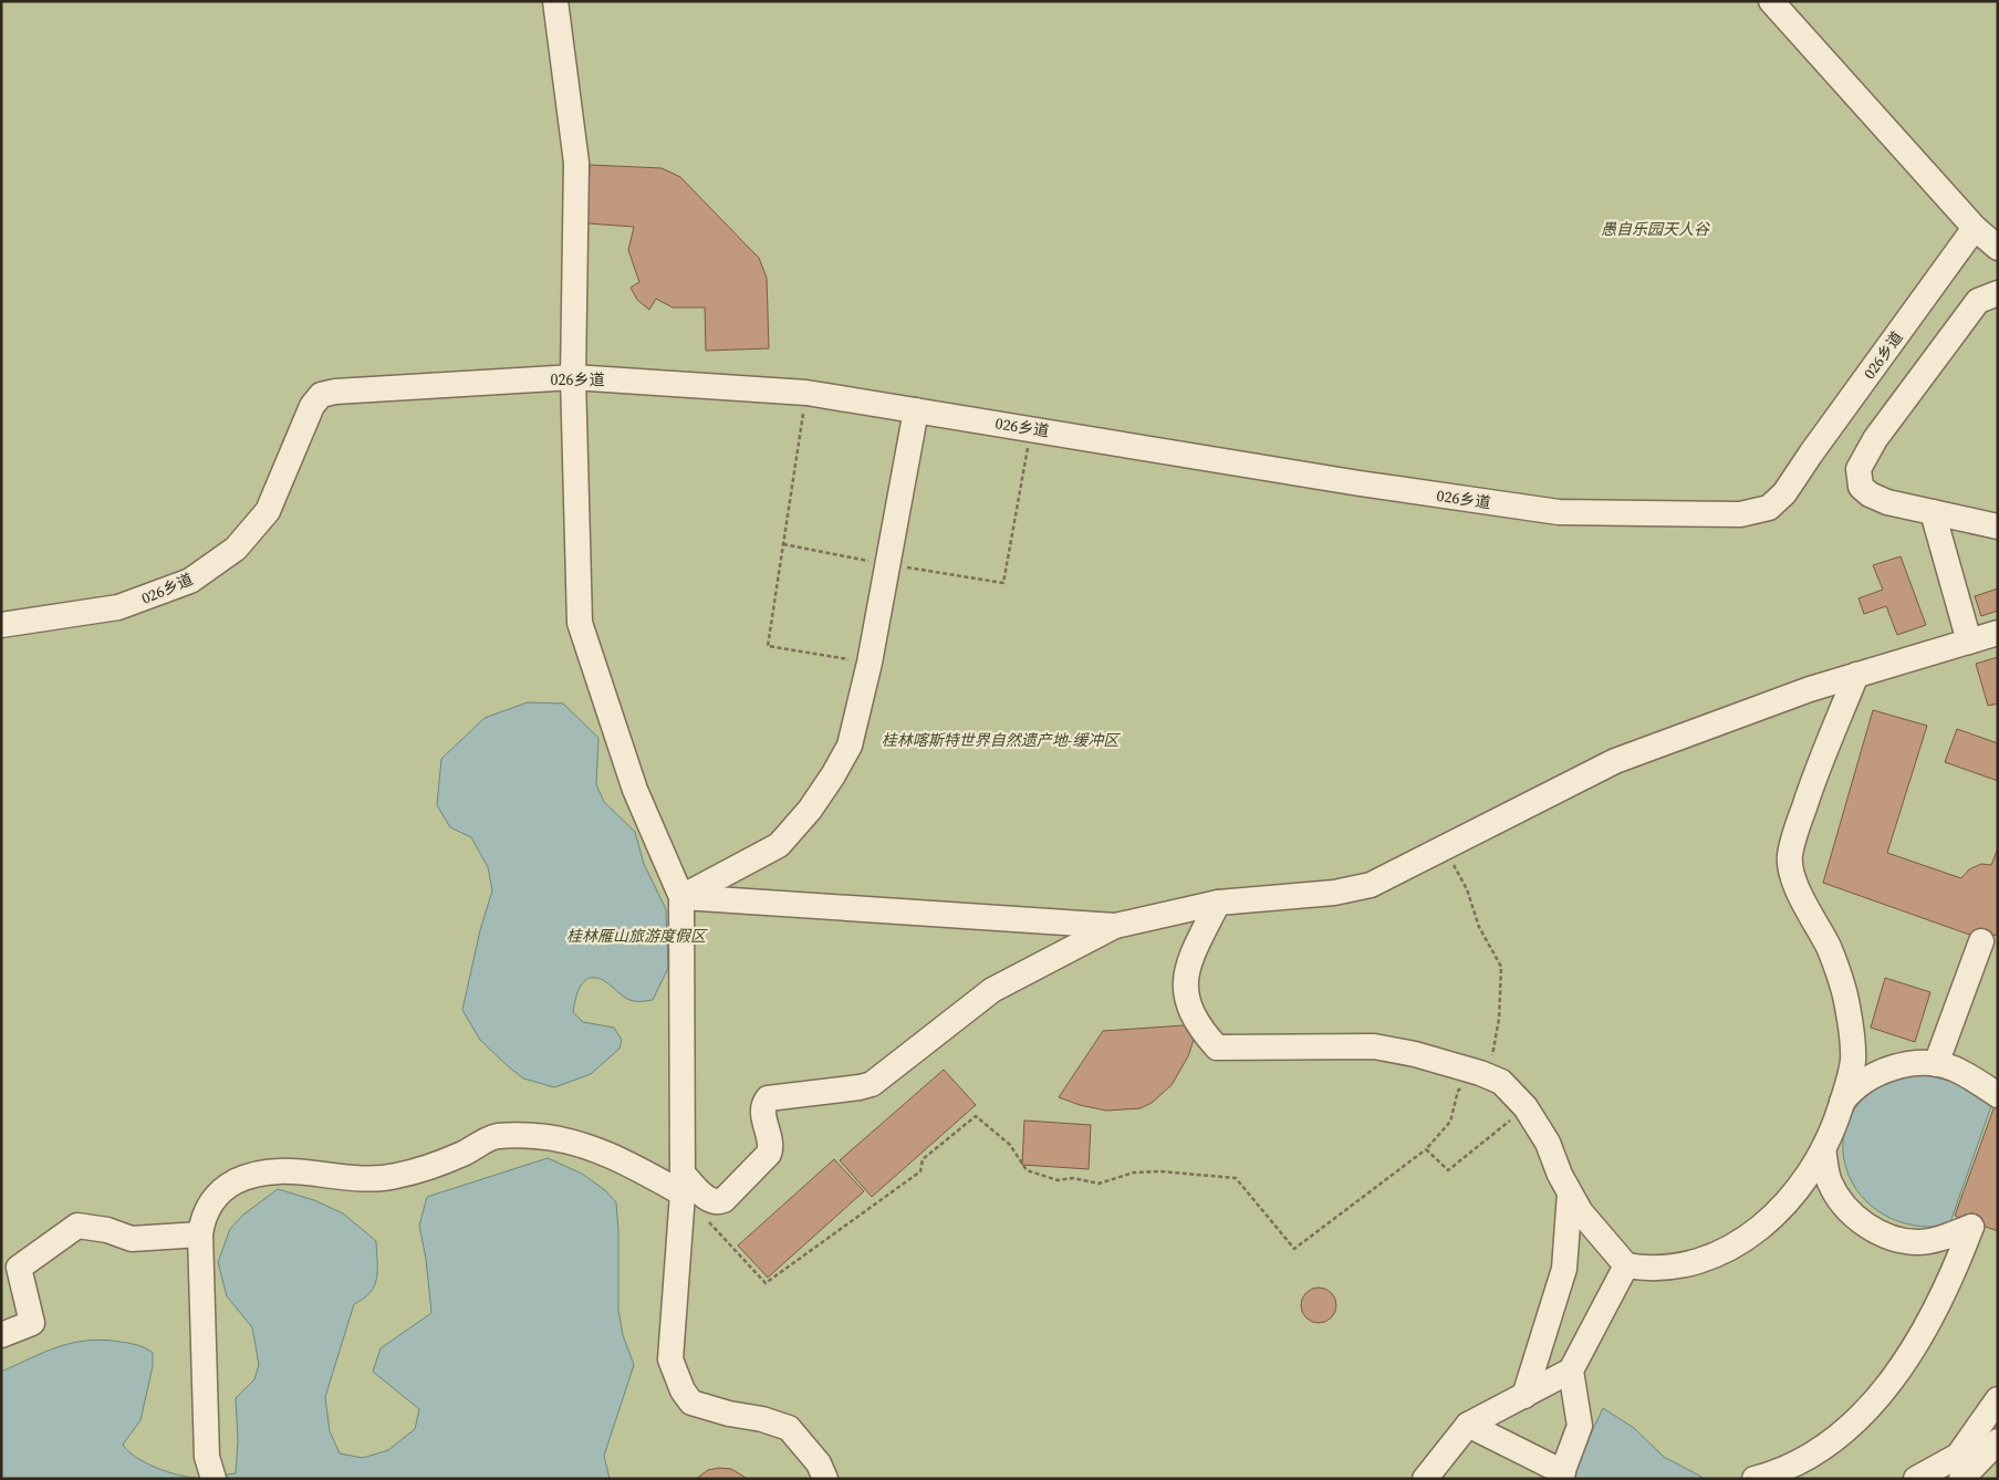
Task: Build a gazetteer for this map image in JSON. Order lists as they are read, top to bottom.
{
  "streets": {
    "street": ["026乡道"]
  },
  "parks": ["愚自乐园天人谷", "桂林喀斯特世界自然遗产地-缓冲区", "桂林雁山旅游度假区"]
}
